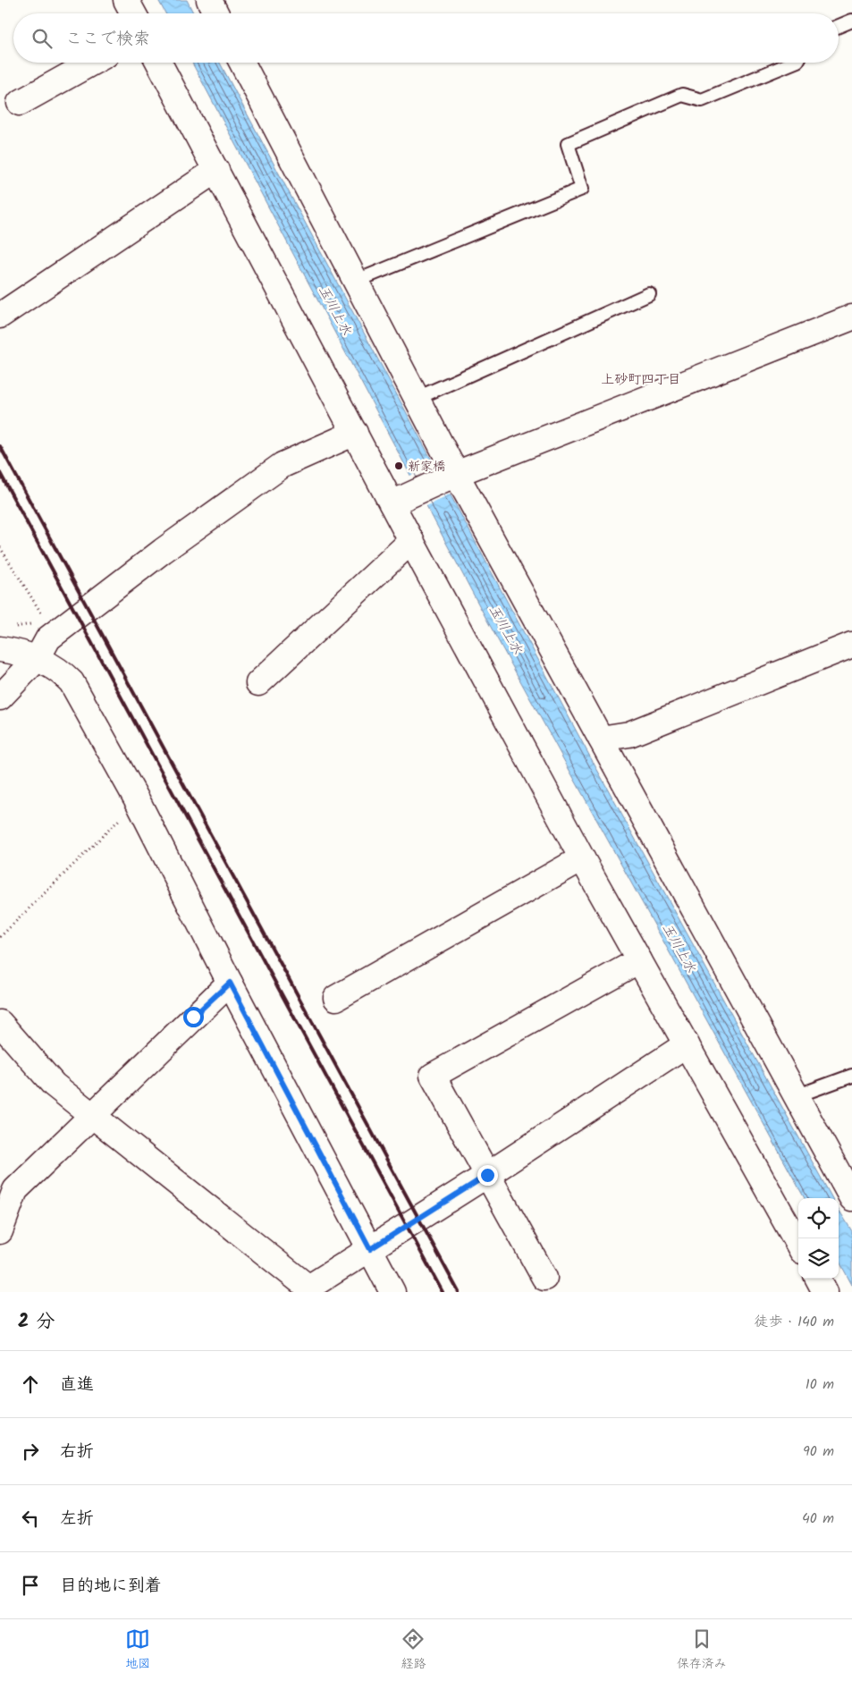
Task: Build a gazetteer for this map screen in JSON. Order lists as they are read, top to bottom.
{
  "districts": ["上砂町四丁目"],
  "water": ["玉川上水"],
  "places": ["新家橋"],
  "page": {
    "search": "ここで検索",
    "heading": ["2 分", "徒歩 · 140 m"],
    "list": [
      ["直進", "10 m"],
      ["右折", "90 m"],
      ["左折", "40 m"],
      "目的地に到着"
    ],
    "nav": ["地図", "経路", "保存済み"]
  }
}
